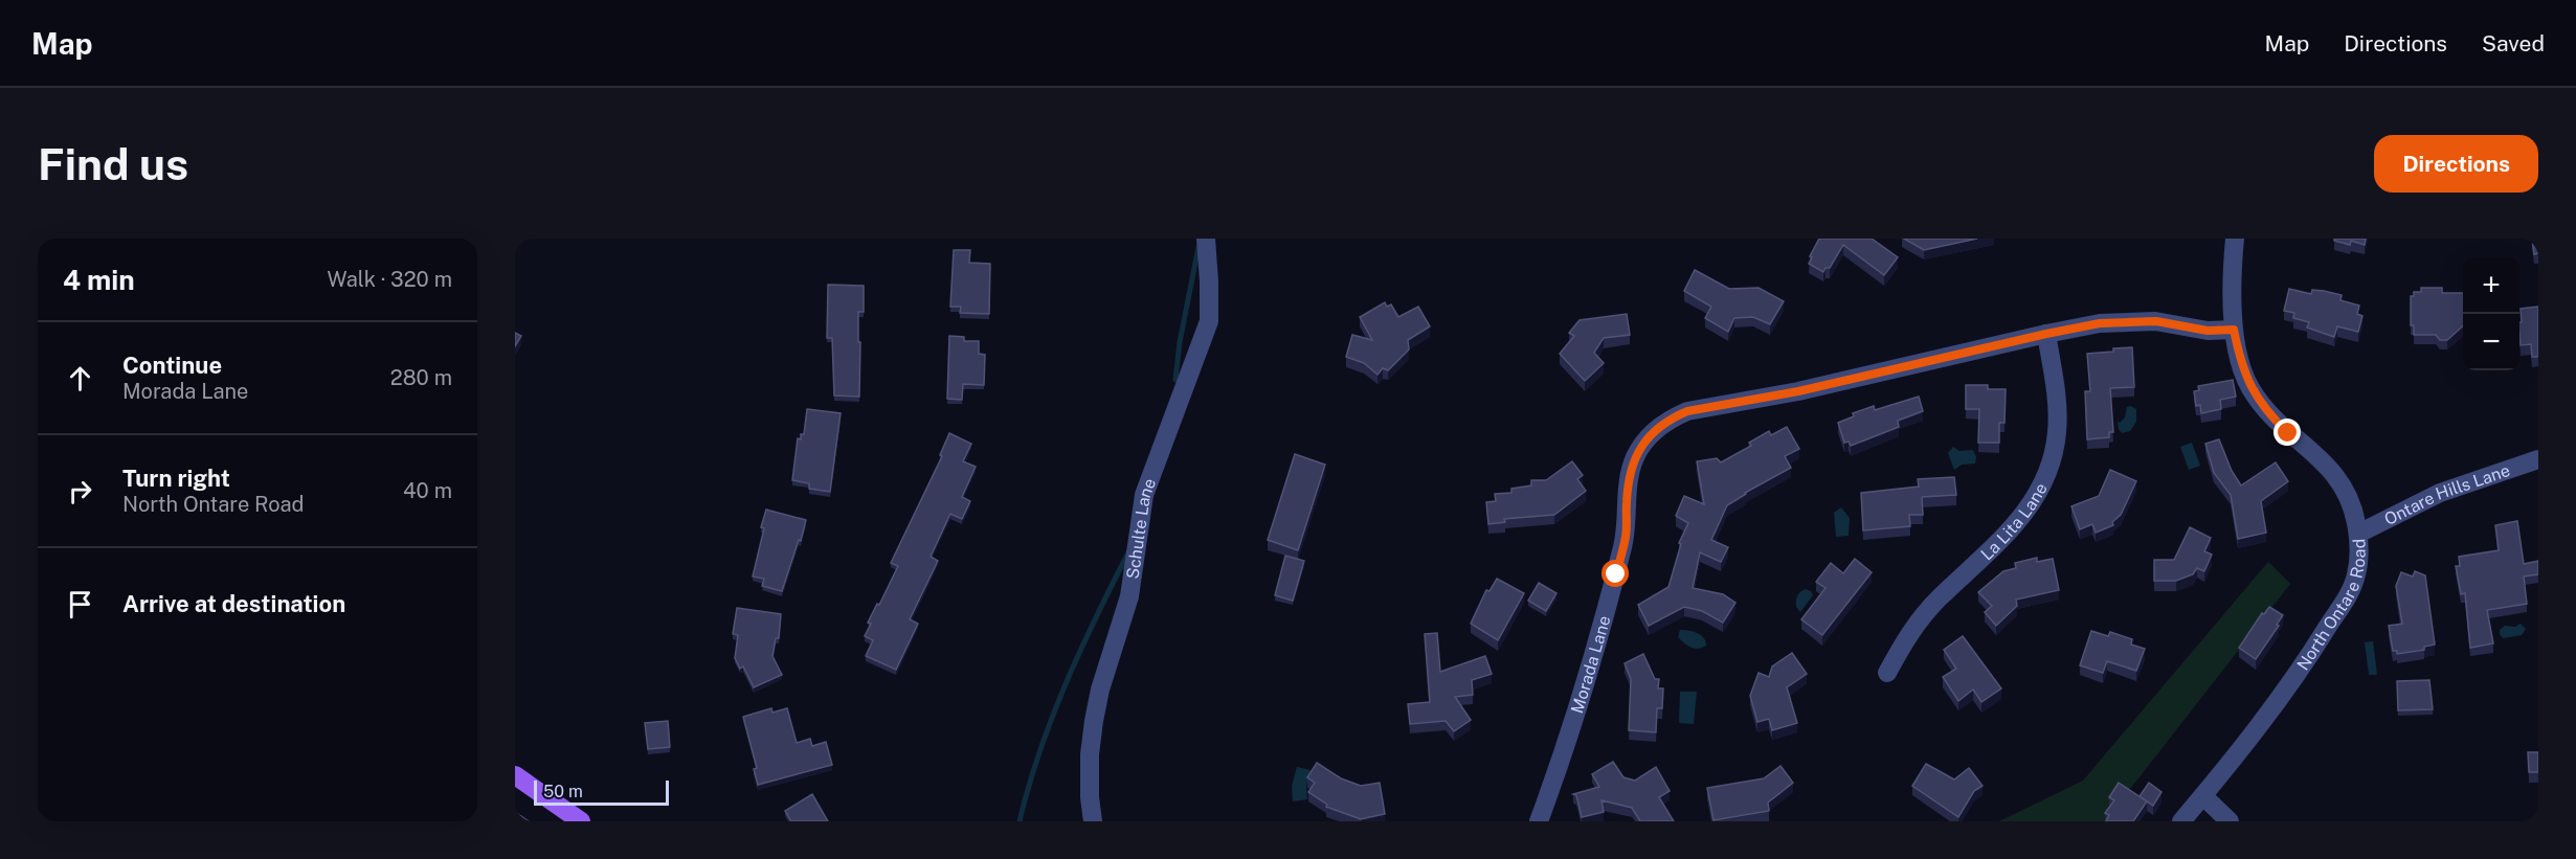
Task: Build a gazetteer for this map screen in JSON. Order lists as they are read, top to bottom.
{
  "streets": {
    "street": [
      "Ontare Hills Lane",
      "La Lita Lane",
      "Schulte Lane",
      "North Ontare Road",
      "Morada Lane"
    ]
  },
  "crossings": [
    ["Ontare Hills Lane", "North Ontare Road"],
    ["La Lita Lane", "Morada Lane"],
    ["North Ontare Road", "Morada Lane"]
  ],
  "scale_bar": "50 m",
  "page": {
    "header": "Map",
    "nav": ["Map", "Directions", "Saved"],
    "buttons": "Directions",
    "title": "Find us",
    "heading": ["4 min", "Walk · 320 m"],
    "map_buttons": ["+", "−"],
    "list": [
      ["Continue", "Morada Lane", "280 m"],
      ["Turn right", "North Ontare Road", "40 m"],
      "Arrive at destination"
    ],
    "scale": "50 m"
  }
}
